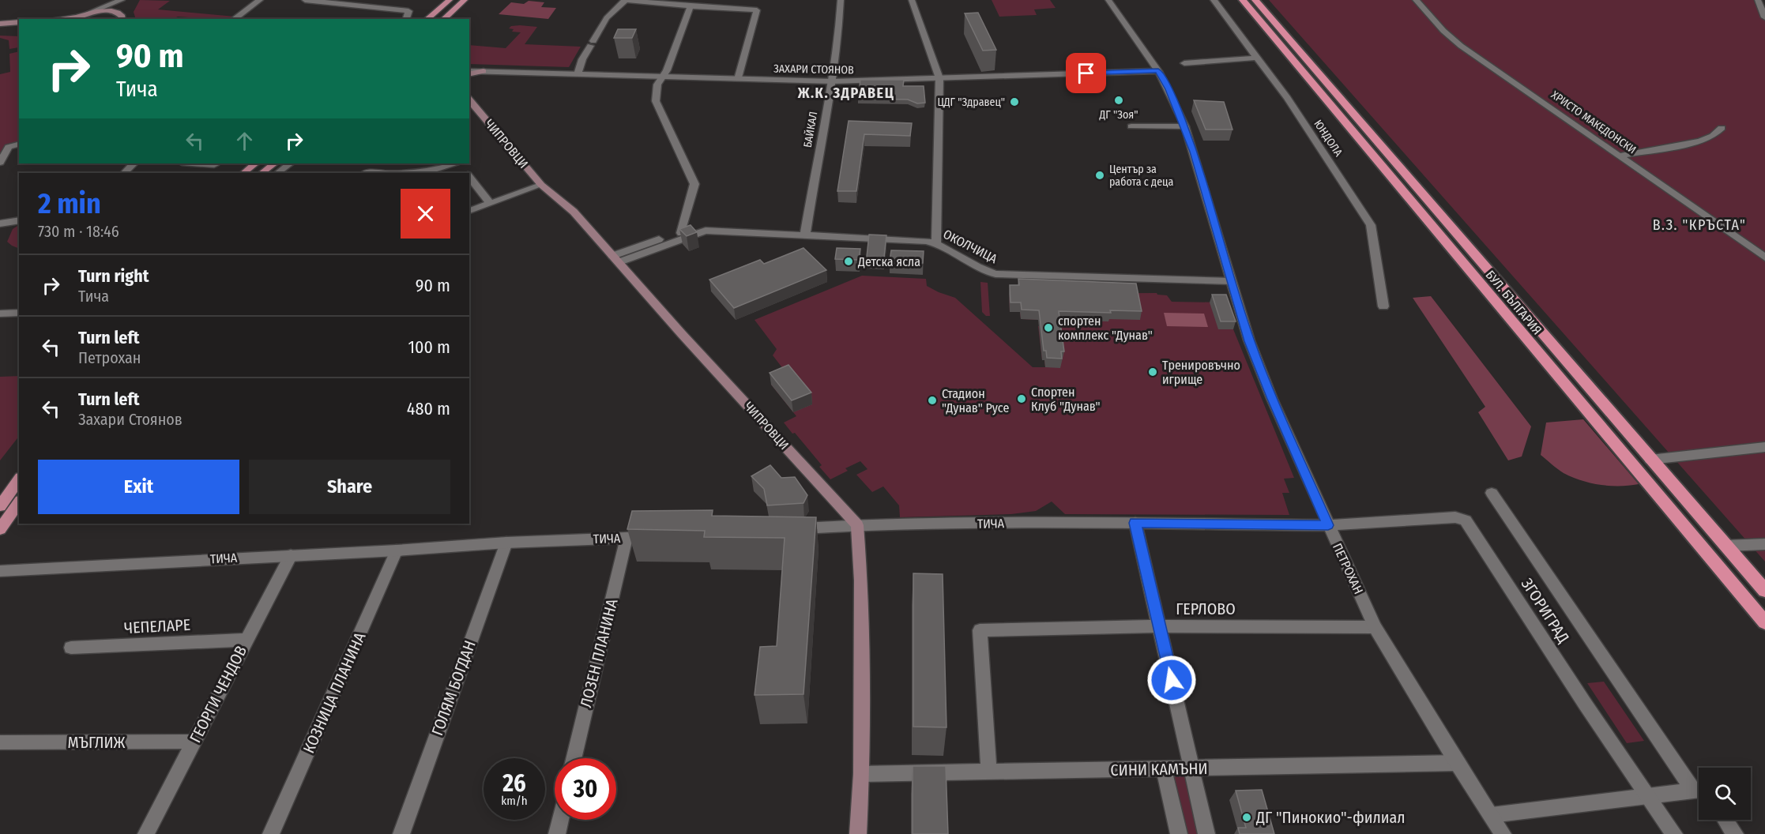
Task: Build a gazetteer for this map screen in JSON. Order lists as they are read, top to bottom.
{
  "streets": {
    "highway": ["БУЛ. БЪЛГАРИЯ"],
    "main road": ["ЧИПРОВЦИ"],
    "street": [
      "ЗАХАРИ СТОЯНОВ",
      "ХРИСТО МАКЕДОНСКИ",
      "БАЙКАЛ",
      "ЮНДОЛА",
      "ОКОЛЧИЦА",
      "ТИЧА",
      "ПЕТРОХАН",
      "ГЕРЛОВО",
      "ЗГОРИГРАД",
      "ЧЕПЕЛАРЕ",
      "ЛОЗЕН ПЛАНИНА",
      "ГОЛЯМ БОГДАН",
      "КОЗНИЦА ПЛАНИНА",
      "ГЕОРГИ ЧЕНДОВ",
      "МЪГЛИЖ",
      "СИНИ КАМЪНИ"
    ]
  },
  "crossings": [
    ["ЗАХАРИ СТОЯНОВ", "БАЙКАЛ"],
    ["ЗАХАРИ СТОЯНОВ", "ПЕТРОХАН"],
    ["БАЙКАЛ", "ОКОЛЧИЦА"],
    ["ЧИПРОВЦИ", "ОКОЛЧИЦА"],
    ["ЧИПРОВЦИ", "ТИЧА"],
    ["ОКОЛЧИЦА", "ПЕТРОХАН"],
    ["ТИЧА", "ПЕТРОХАН"],
    ["ТИЧА", "ЗГОРИГРАД"],
    ["ТИЧА", "ЛОЗЕН ПЛАНИНА"],
    ["ТИЧА", "ГОЛЯМ БОГДАН"],
    ["ТИЧА", "КОЗНИЦА ПЛАНИНА"],
    ["ТИЧА", "ГЕОРГИ ЧЕНДОВ"],
    ["ПЕТРОХАН", "ГЕРЛОВО"],
    ["ПЕТРОХАН", "ЗГОРИГРАД"],
    ["ПЕТРОХАН", "СИНИ КАМЪНИ"],
    ["ГЕРЛОВО", "СИНИ КАМЪНИ"],
    ["ЧЕПЕЛАРЕ", "ГЕОРГИ ЧЕНДОВ"],
    ["ГЕОРГИ ЧЕНДОВ", "МЪГЛИЖ"]
  ],
  "districts": ["Ж.К. ЗДРАВЕЦ", "В.З. \"КРЪСТА\""],
  "places": [
    "ДГ \"Зоя\"",
    "ЦДГ \"Здравец\"",
    "Център за работа с деца",
    "Детска ясла",
    "спортен комплекс \"Дунав\"",
    "Тренировъчно игрище",
    "Спортен Клуб \"Дунав\"",
    "Стадион \"Дунав\" Русе",
    "ДГ \"Пинокио\"-филиал"
  ],
  "page": {
    "turn": ["90 m", "Тича"],
    "heading": ["2 min", "730 m · 18:46"],
    "list": [
      {
        "name": "Turn right",
        "note": "Тича",
        "value": "90 m"
      },
      {
        "name": "Turn left",
        "note": "Петрохан",
        "value": "100 m"
      },
      {
        "name": "Turn left",
        "note": "Захари Стоянов",
        "value": "480 m"
      }
    ],
    "buttons": ["Exit", "Share"],
    "speed": "26 km/h",
    "limit": "30"
  }
}
